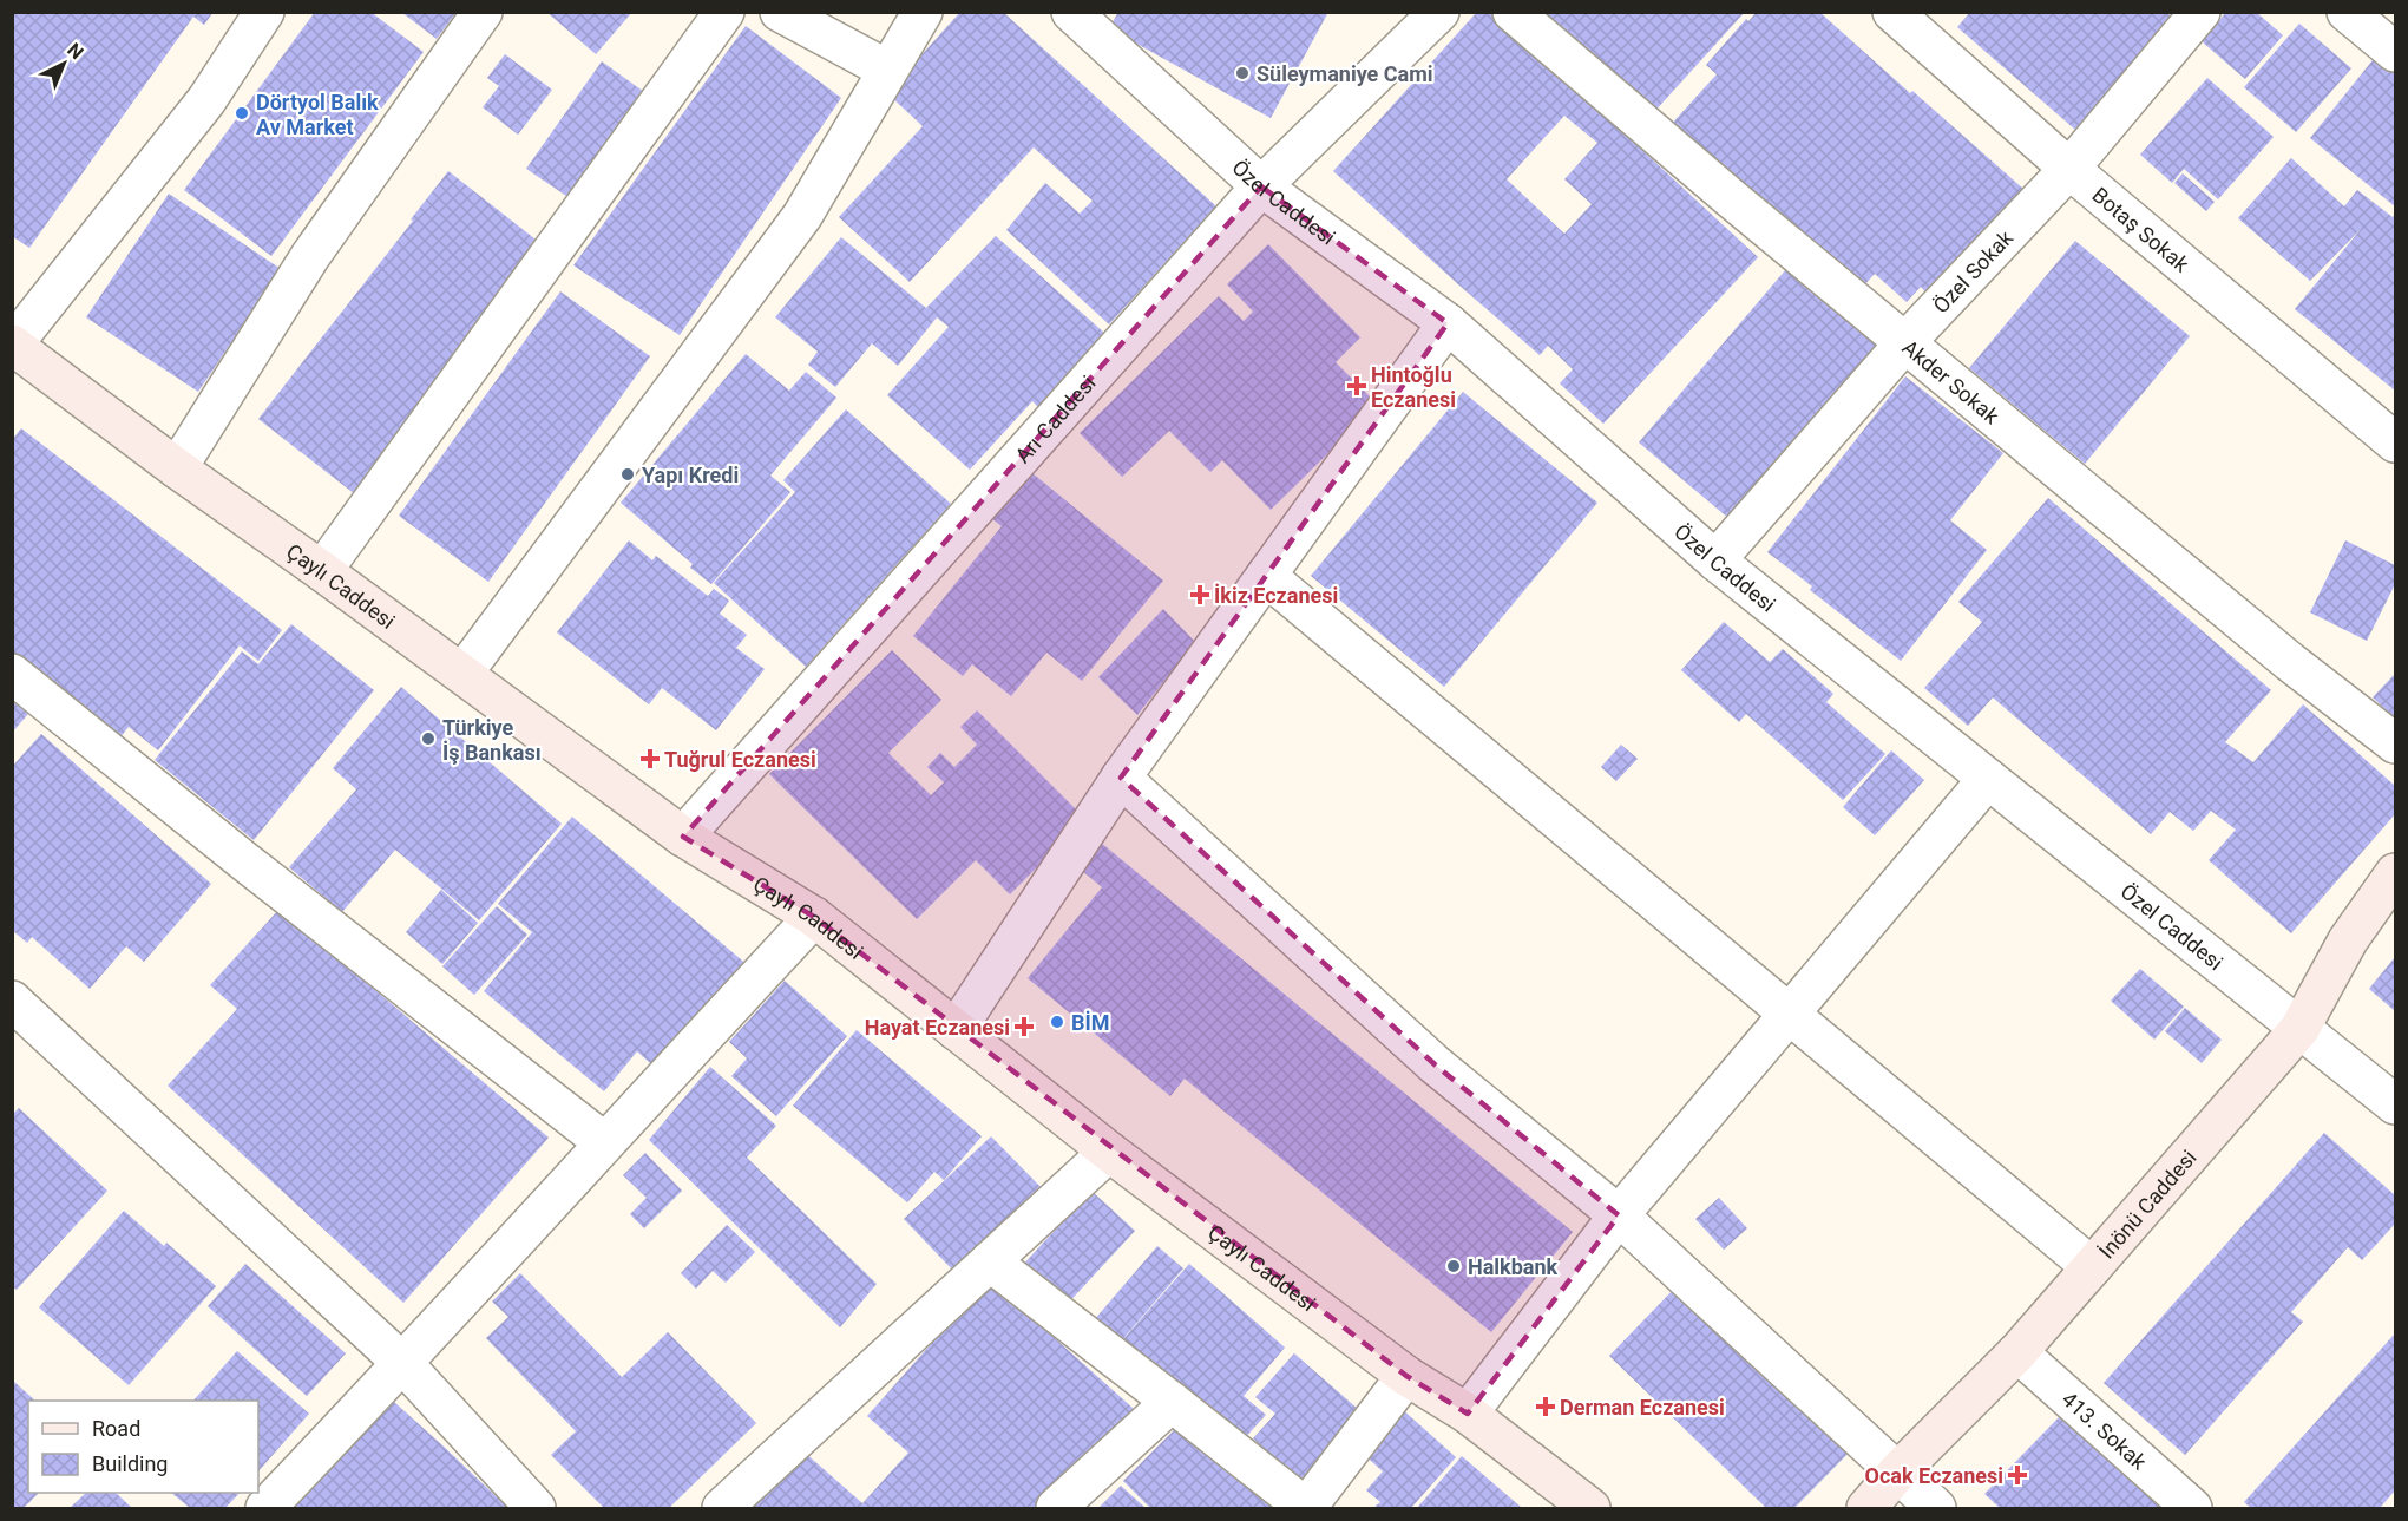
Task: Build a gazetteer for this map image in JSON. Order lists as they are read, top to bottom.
{
  "streets": {
    "street": [
      "Özel Caddesi",
      "Botaş Sokak",
      "Özel Sokak",
      "Akder Sokak",
      "Arı Caddesi",
      "Çaylı Caddesi",
      "İnönü Caddesi",
      "413. Sokak"
    ]
  },
  "crossings": [
    ["Özel Caddesi", "Özel Sokak"],
    ["Özel Caddesi", "Arı Caddesi"],
    ["Özel Caddesi", "İnönü Caddesi"],
    ["Botaş Sokak", "Özel Sokak"],
    ["Özel Sokak", "Akder Sokak"],
    ["Arı Caddesi", "Çaylı Caddesi"],
    ["İnönü Caddesi", "413. Sokak"]
  ],
  "places": {
    "other": [
      "Süleymaniye Cami",
      "Dörtyol Balık Av Market",
      "Yapı Kredi",
      "Türkiye İş Bankası",
      "BİM",
      "Halkbank"
    ],
    "health": [
      "Hintoğlu Eczanesi",
      "İkiz Eczanesi",
      "Tuğrul Eczanesi",
      "Hayat Eczanesi",
      "Derman Eczanesi",
      "Ocak Eczanesi"
    ]
  },
  "legend": ["Road", "Building"],
  "north": "top right"
}
